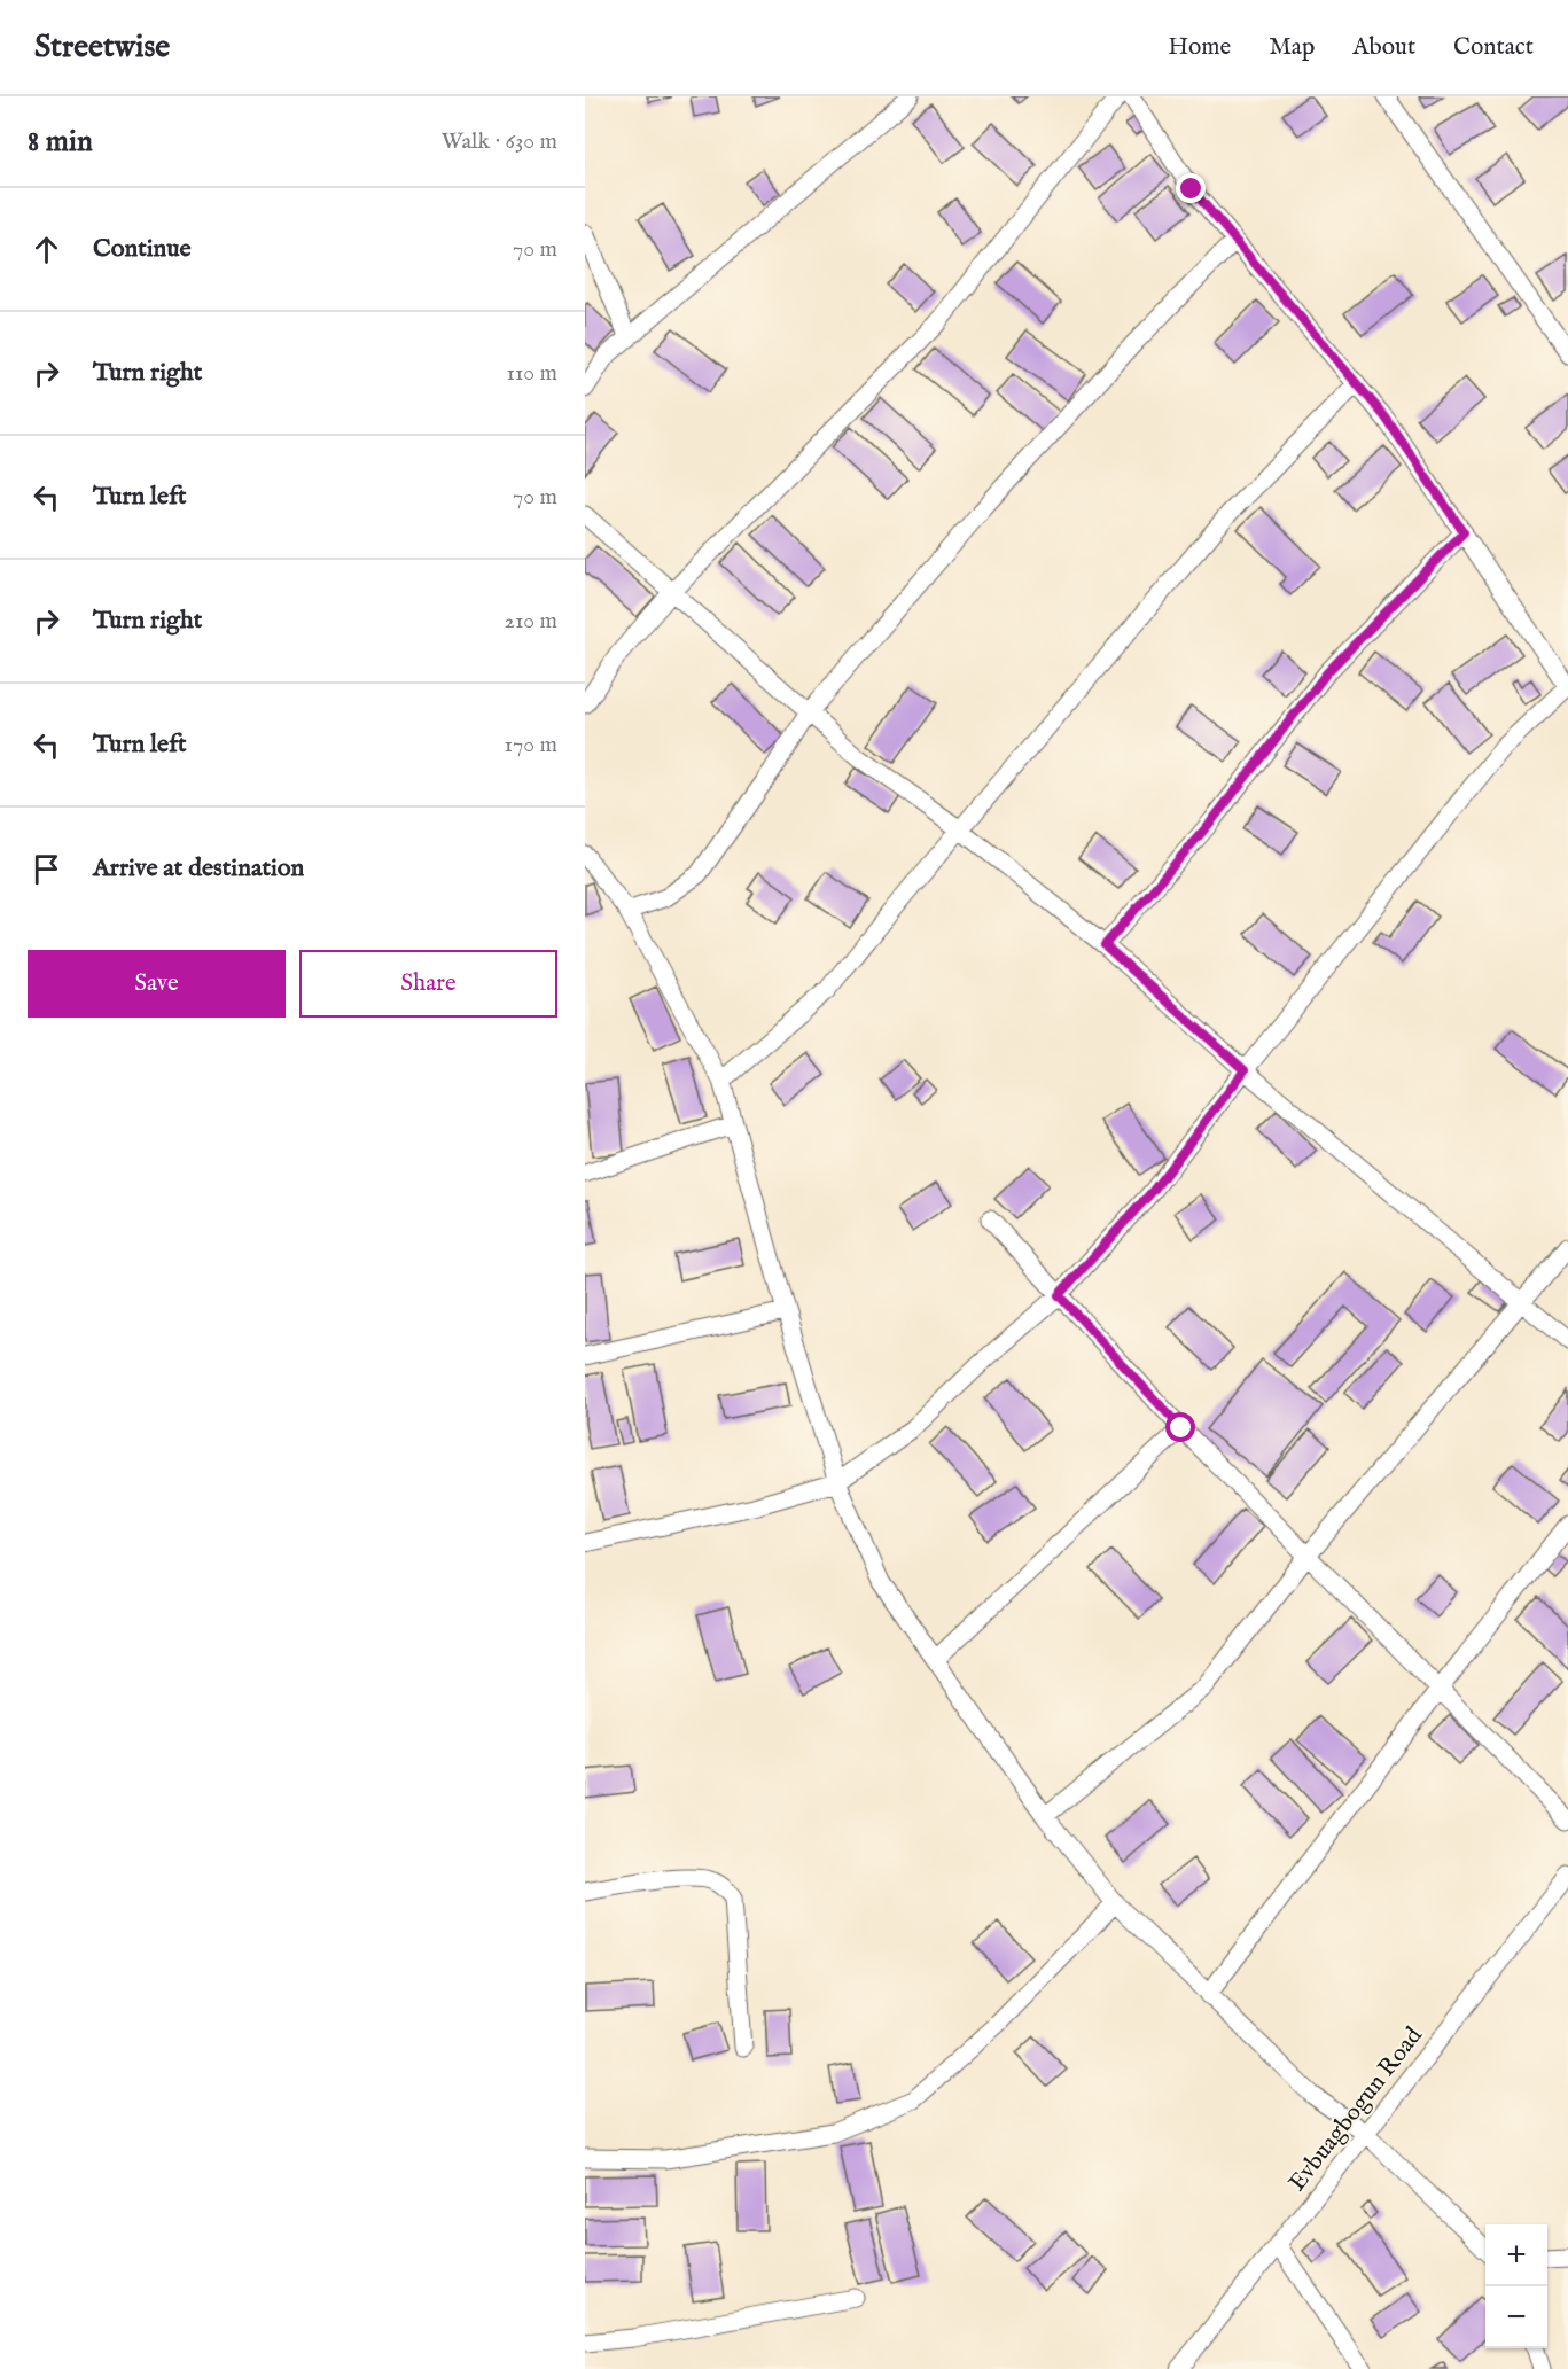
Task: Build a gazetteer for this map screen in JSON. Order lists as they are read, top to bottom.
{
  "streets": {
    "street": ["Evbuagbogun Road"]
  },
  "page": {
    "header": "Streetwise",
    "nav": [
      "Home",
      "Map",
      "About",
      "Contact"
    ],
    "heading": ["8 min", "Walk · 630 m"],
    "list": [
      ["Continue", "70 m"],
      ["Turn right", "110 m"],
      ["Turn left", "70 m"],
      ["Turn right", "210 m"],
      ["Turn left", "170 m"],
      "Arrive at destination"
    ],
    "buttons": ["Save", "Share"],
    "map_buttons": ["+", "−"]
  }
}
